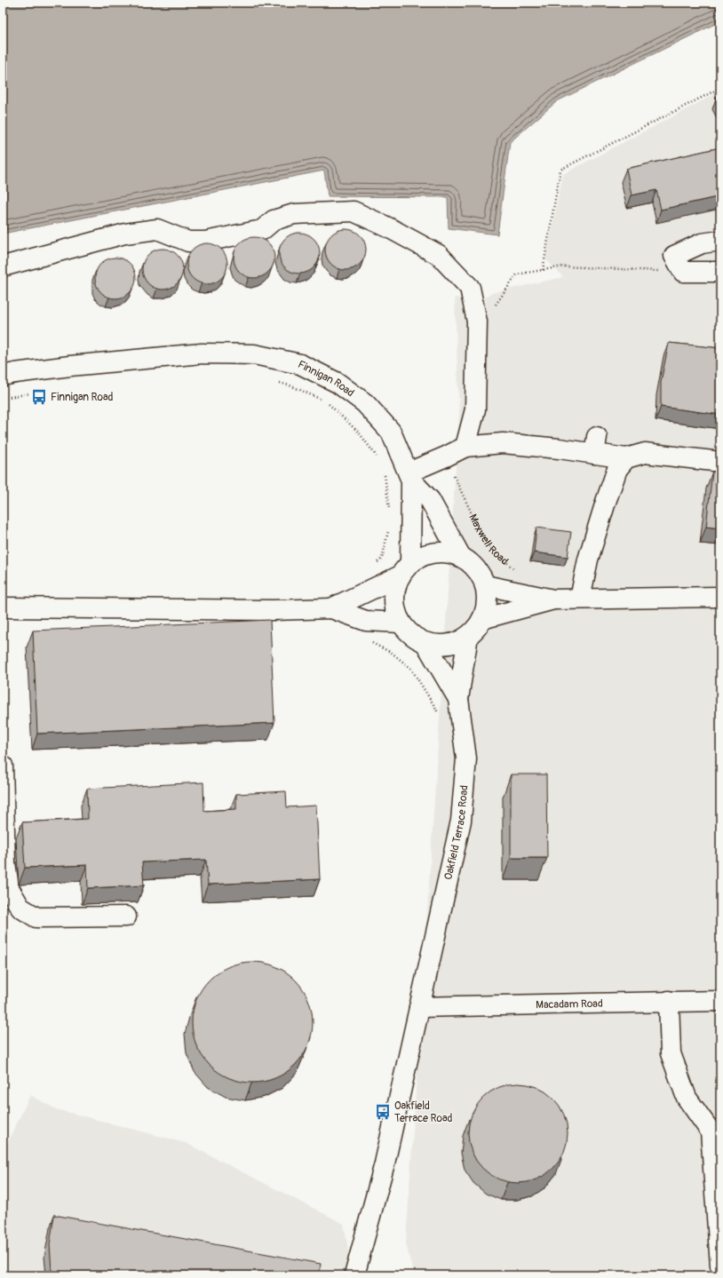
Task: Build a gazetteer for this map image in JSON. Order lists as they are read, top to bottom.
{
  "streets": {
    "street": ["Finnigan Road", "Oakfield Terrace Road", "Macadam Road"],
    "path": ["Maxwell Road"]
  },
  "crossings": [
    ["Finnigan Road", "Oakfield Terrace Road"],
    ["Oakfield Terrace Road", "Macadam Road"]
  ],
  "places": {
    "bus stop": ["Finnigan Road", "Oakfield Terrace Road"]
  }
}
